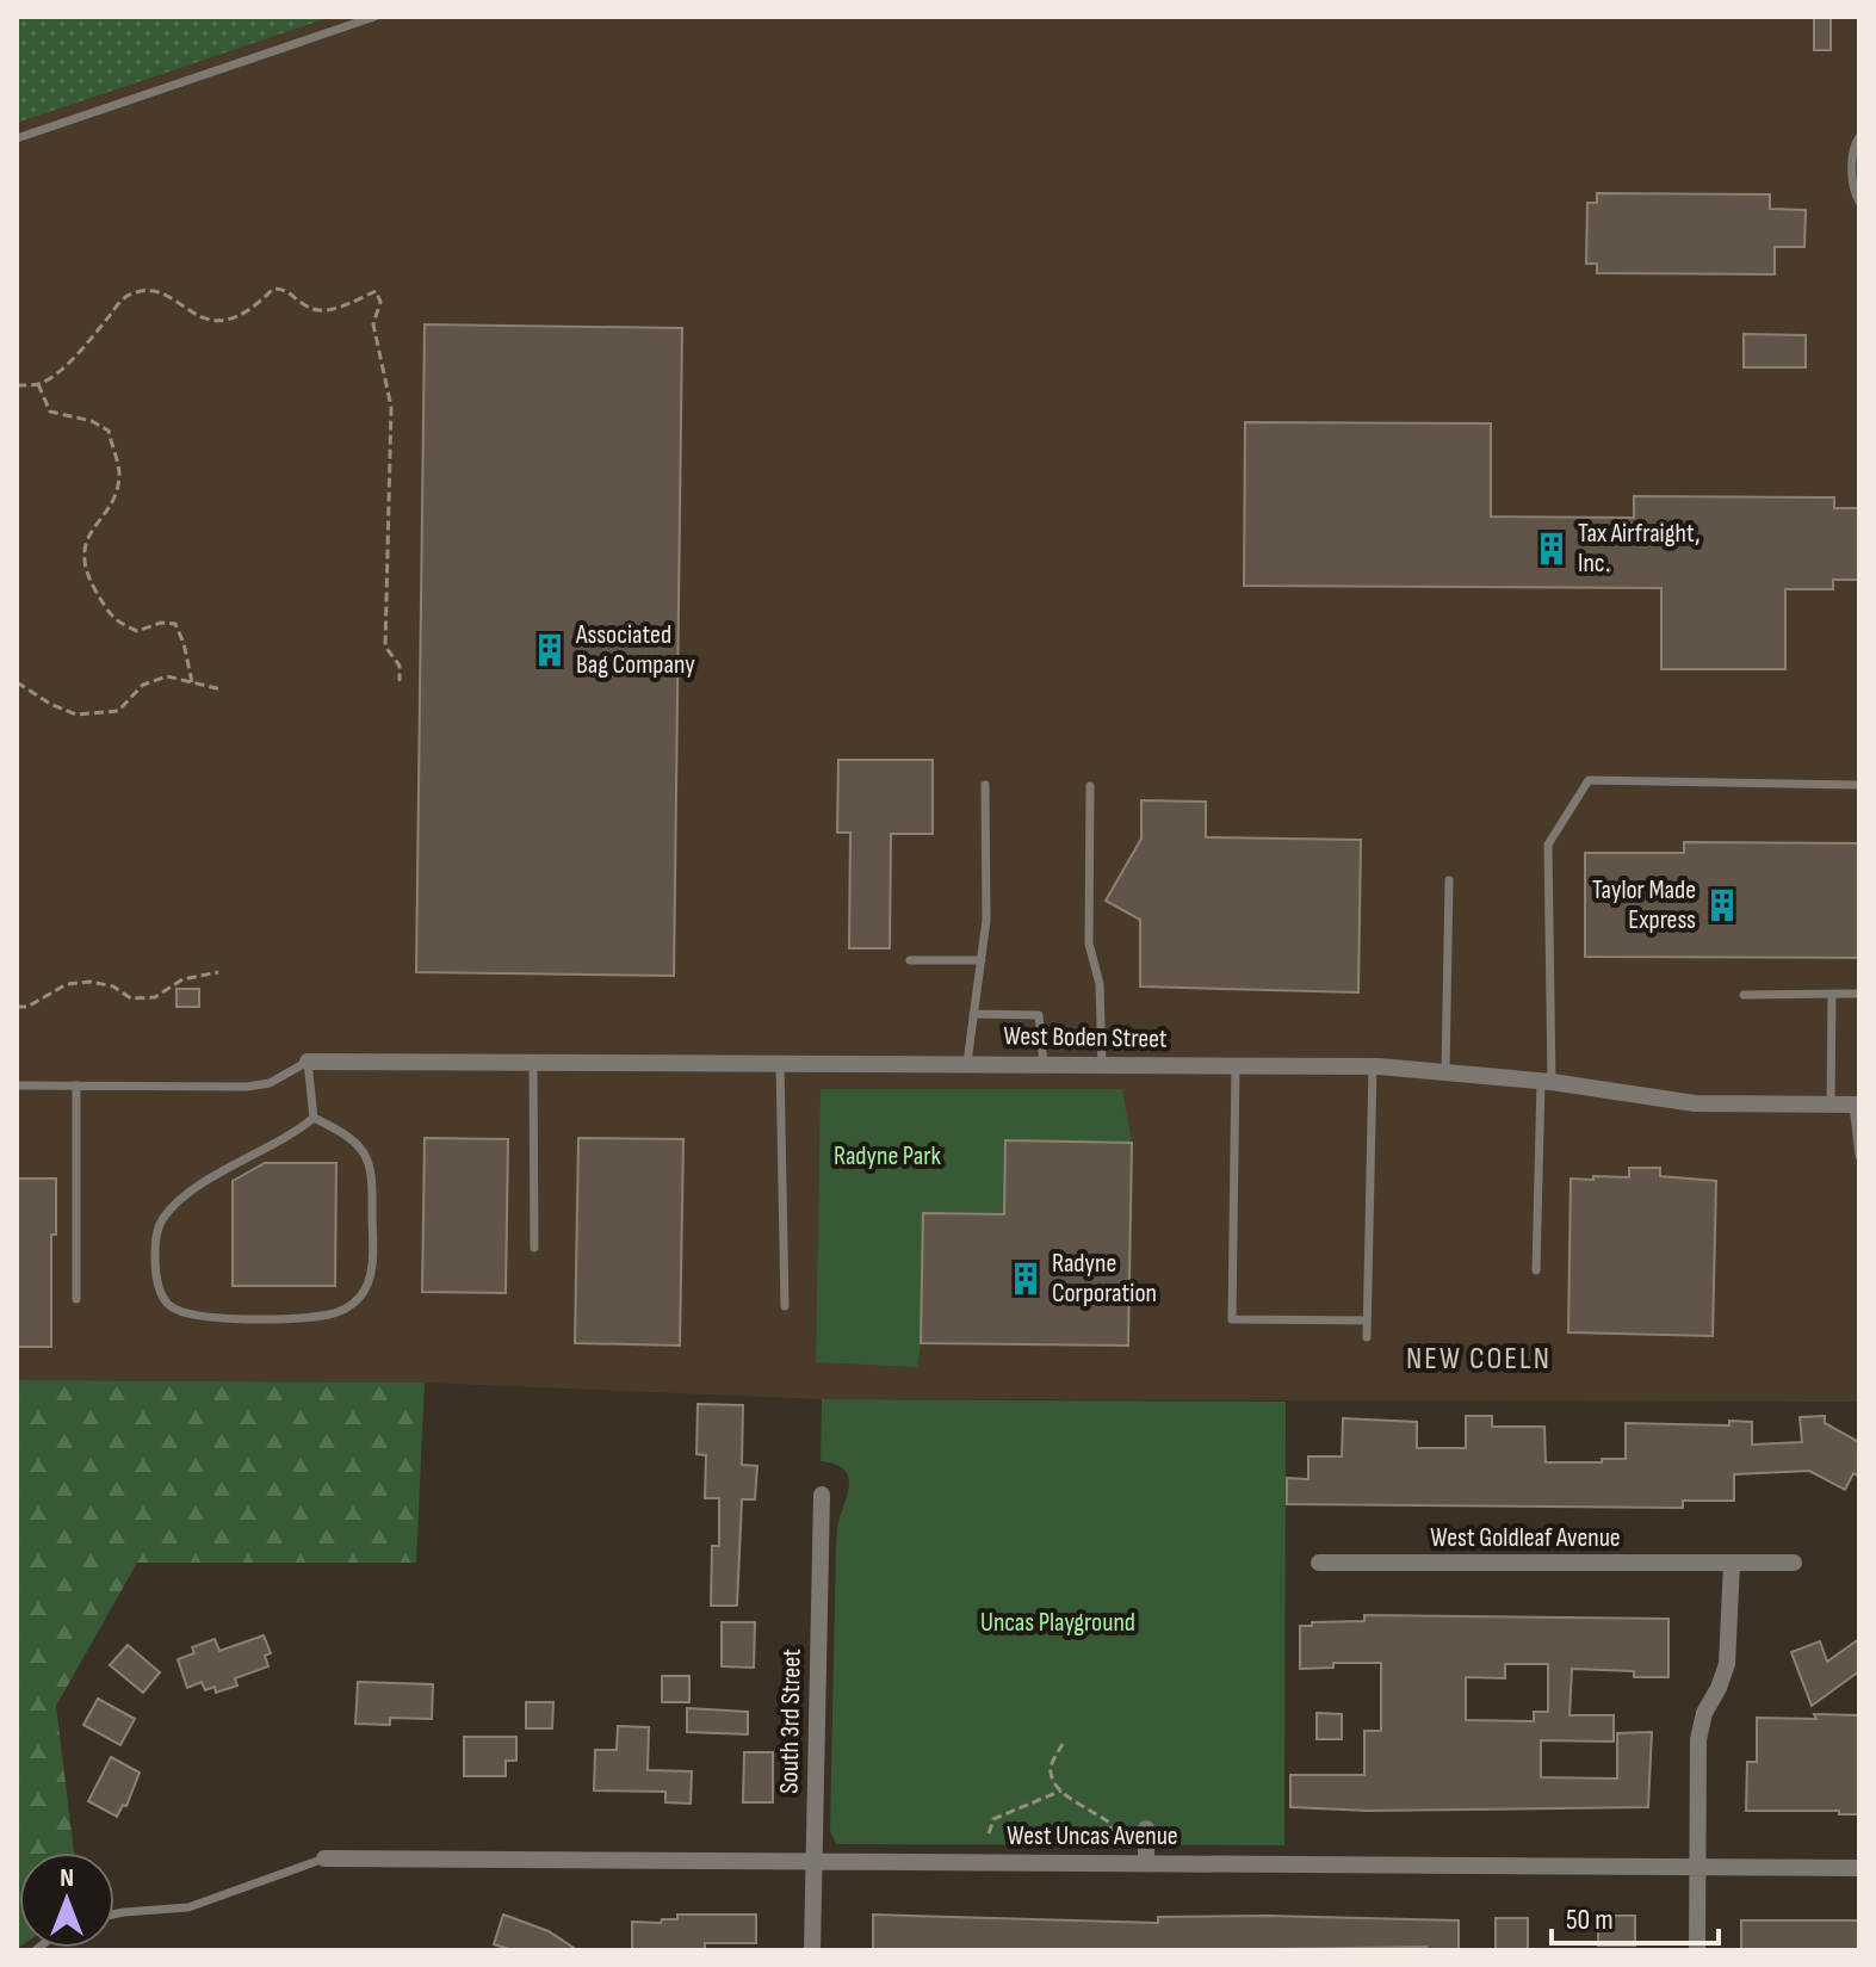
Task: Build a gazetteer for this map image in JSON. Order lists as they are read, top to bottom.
{
  "streets": {
    "street": [
      "West Boden Street",
      "West Goldleaf Avenue",
      "South 3rd Street",
      "West Uncas Avenue"
    ]
  },
  "crossings": [
    ["South 3rd Street", "West Uncas Avenue"]
  ],
  "districts": ["NEW COELN"],
  "parks": ["Radyne Park", "Uncas Playground"],
  "places": {
    "building": [
      "Tax Airfraight, Inc.",
      "Associated Bag Company",
      "Taylor Made Express",
      "Radyne Corporation"
    ]
  },
  "scale_bar": "50 m",
  "north": "top"
}
